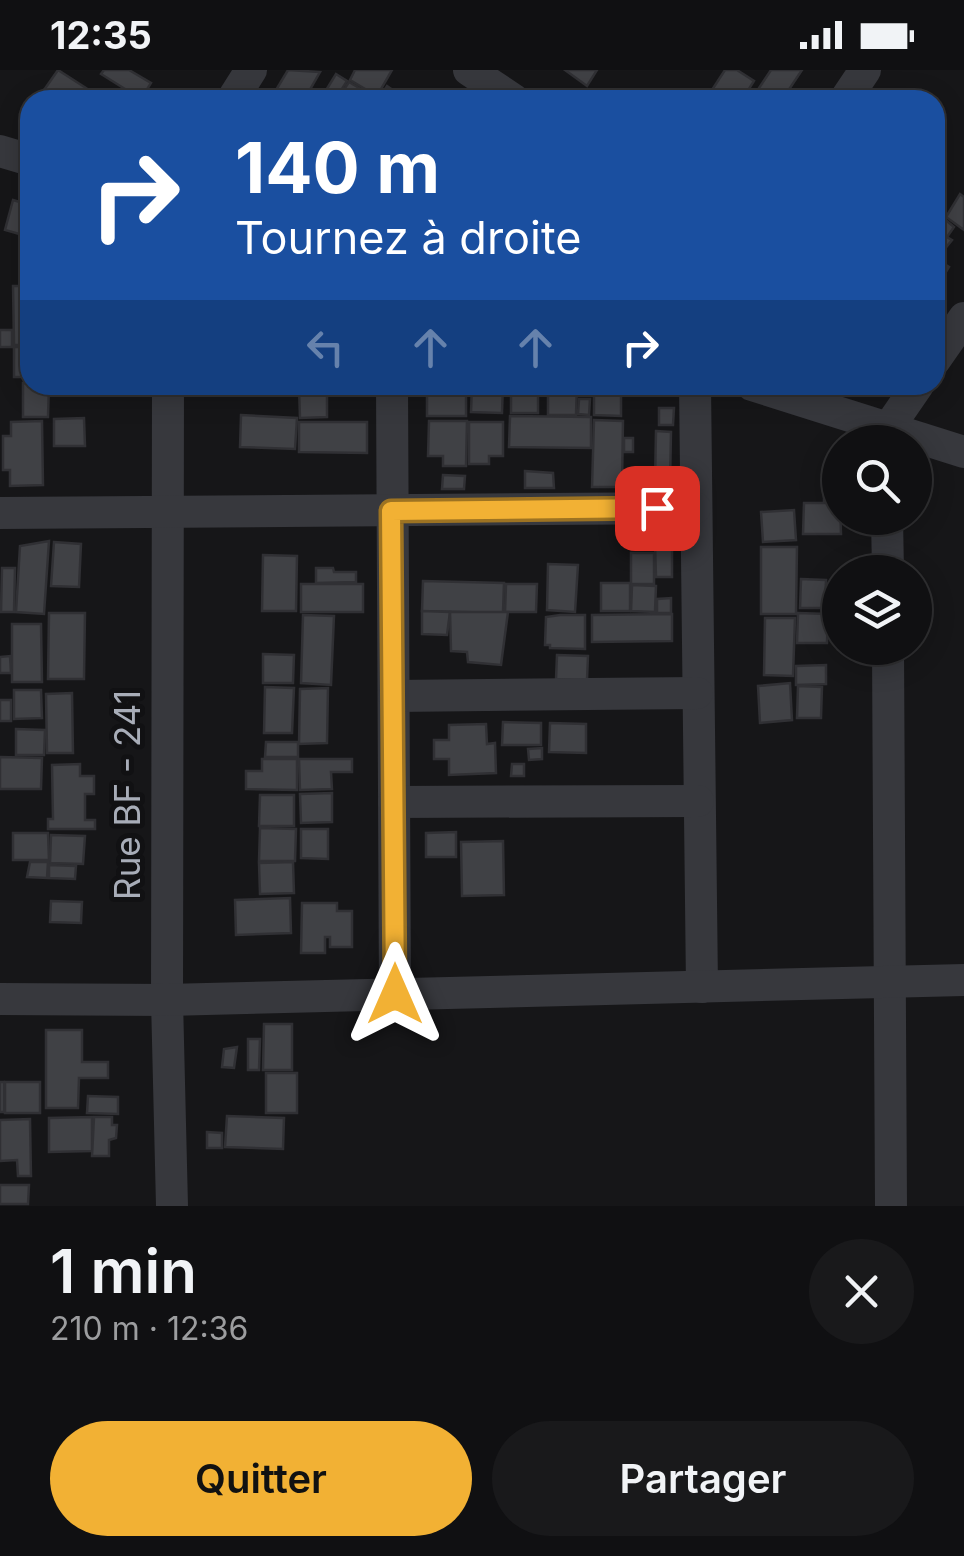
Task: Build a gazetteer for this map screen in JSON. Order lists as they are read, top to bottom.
{
  "streets": {
    "street": ["Rue BF - 241"]
  },
  "page": {
    "status": "12:35",
    "turn": ["140 m", "Tournez à droite"],
    "heading": ["1 min", "210 m · 12:36"],
    "buttons": ["Quitter", "Partager"]
  }
}
